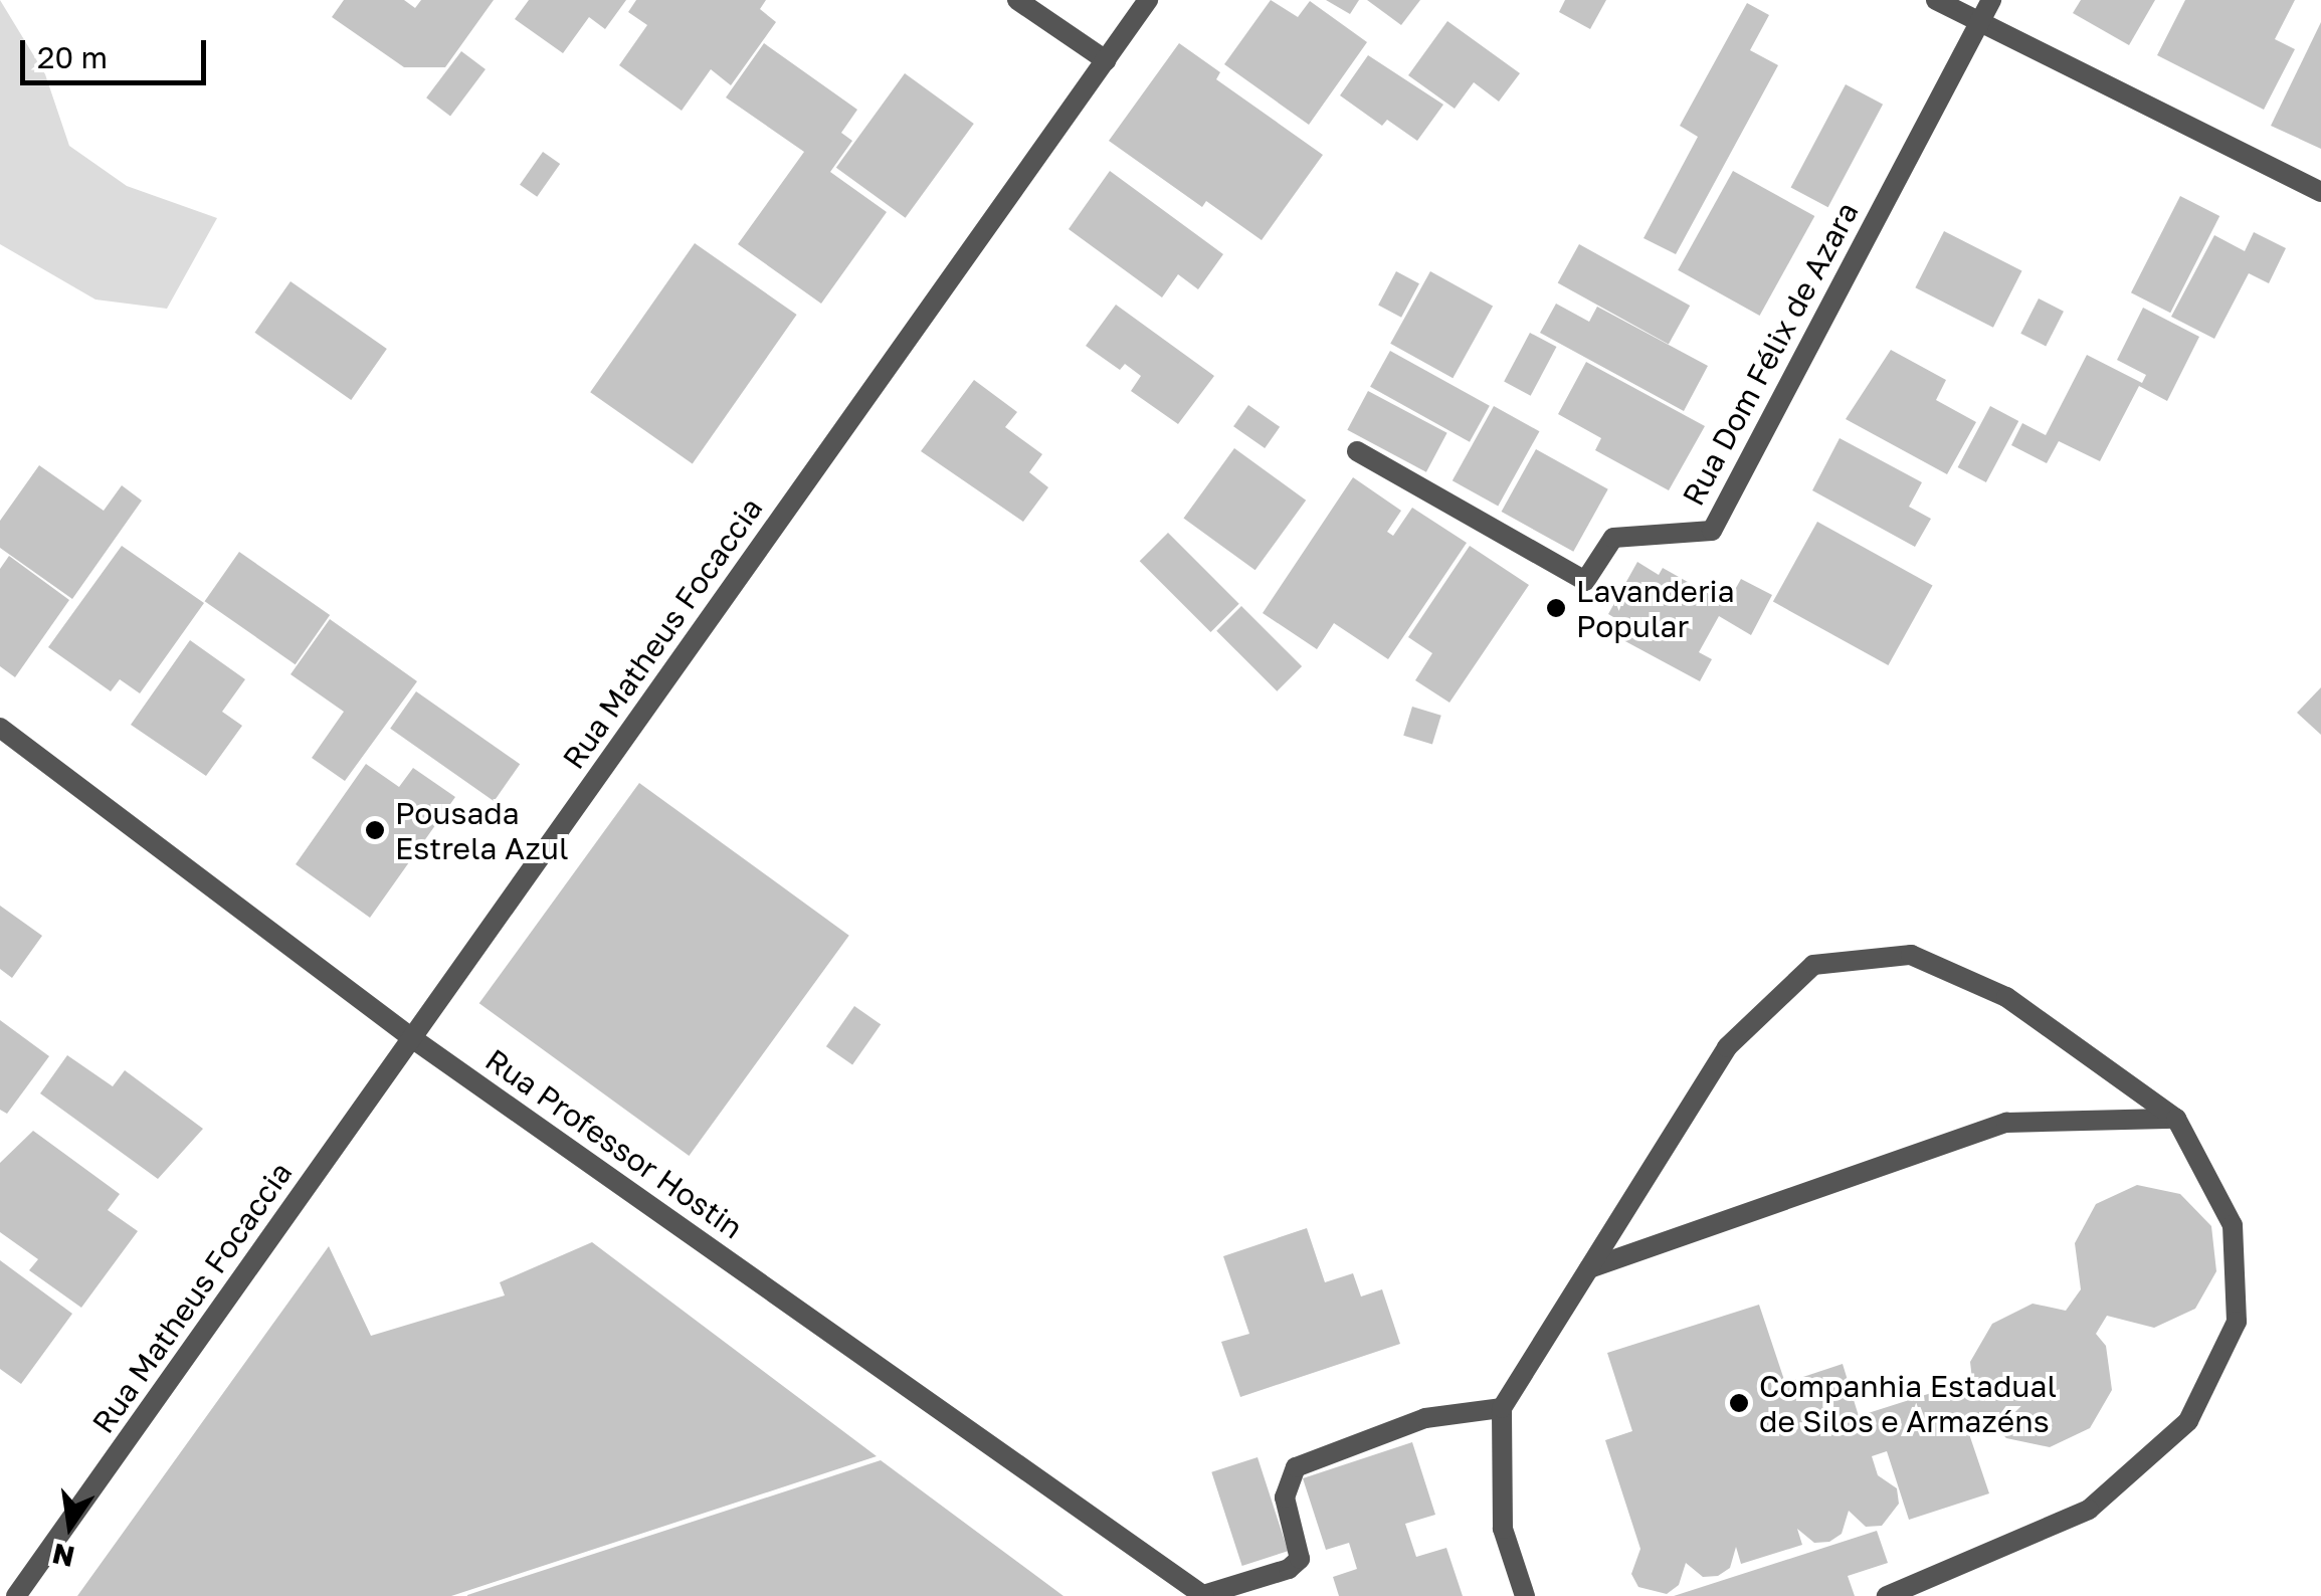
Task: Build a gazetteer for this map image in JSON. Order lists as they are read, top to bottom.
{
  "streets": {
    "street": ["Rua Dom Félix de Azara", "Rua Matheus Focaccia", "Rua Professor Hostin"]
  },
  "crossings": [
    ["Rua Matheus Focaccia", "Rua Professor Hostin"]
  ],
  "places": ["Lavanderia Popular", "Pousada Estrela Azul", "Companhia Estadual de Silos e Armazéns"],
  "scale_bar": "20 m",
  "north": "bottom"
}
